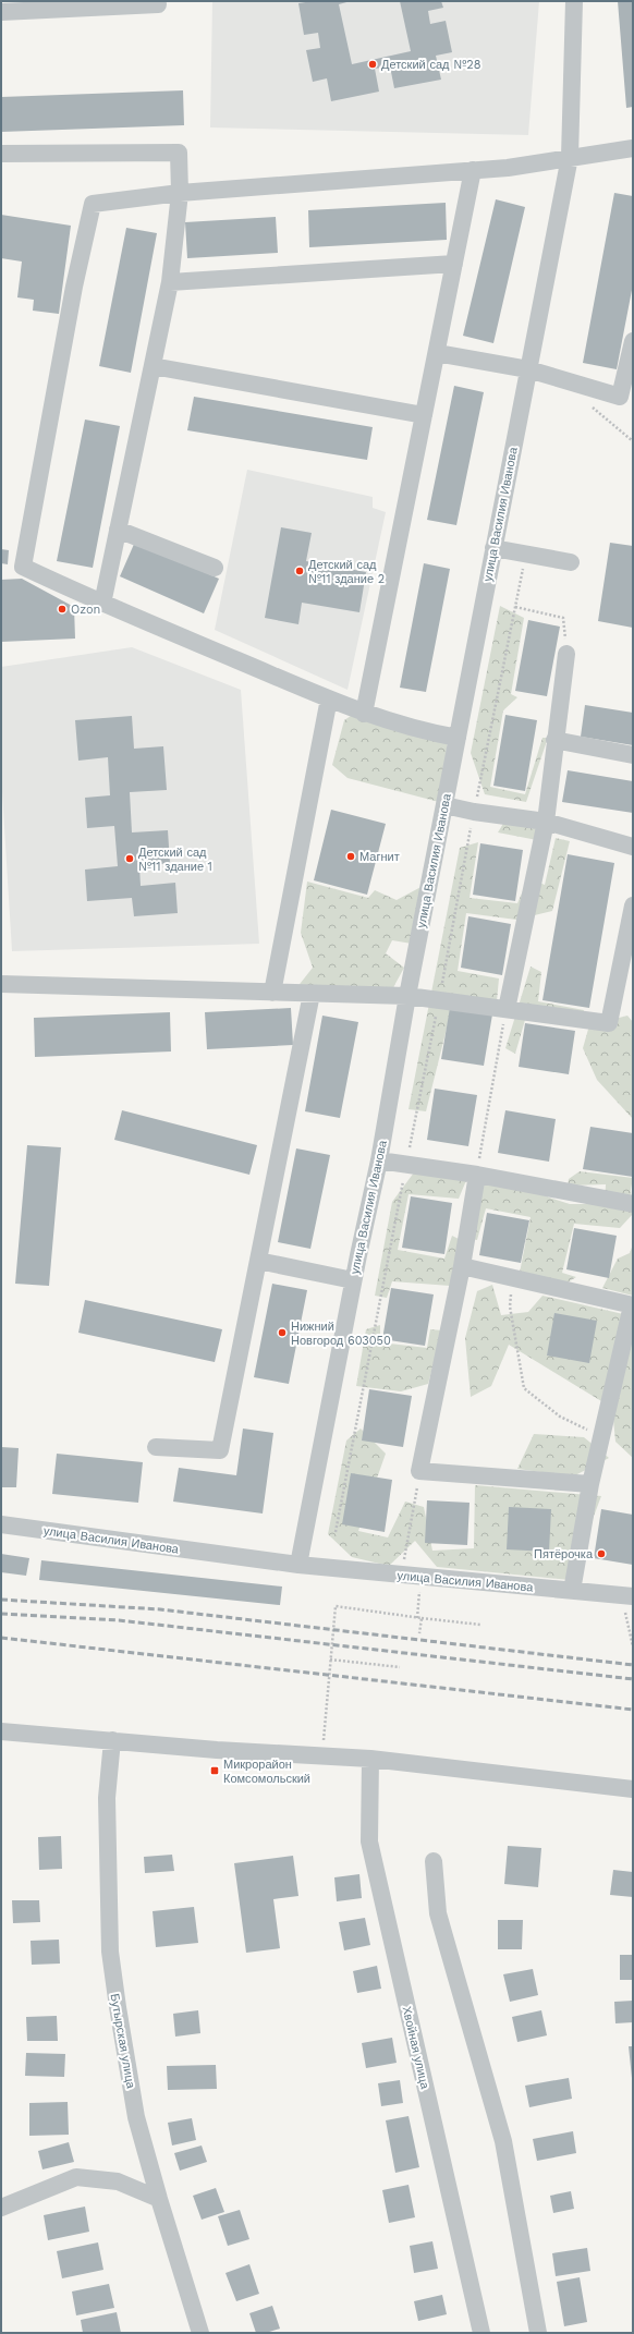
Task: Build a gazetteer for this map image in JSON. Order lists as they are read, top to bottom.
{
  "streets": {
    "street": ["улица Василия Иванова", "Бутырская улица", "Хвойная улица"]
  },
  "places": {
    "other": [
      "Детский сад №28",
      "Детский сад №11 здание 2",
      "Ozon",
      "Магнит",
      "Детский сад №11 здание 1",
      "Нижний Новгород 603050",
      "Пятёрочка"
    ],
    "transit": ["Микрорайон Комсомольский"]
  }
}
